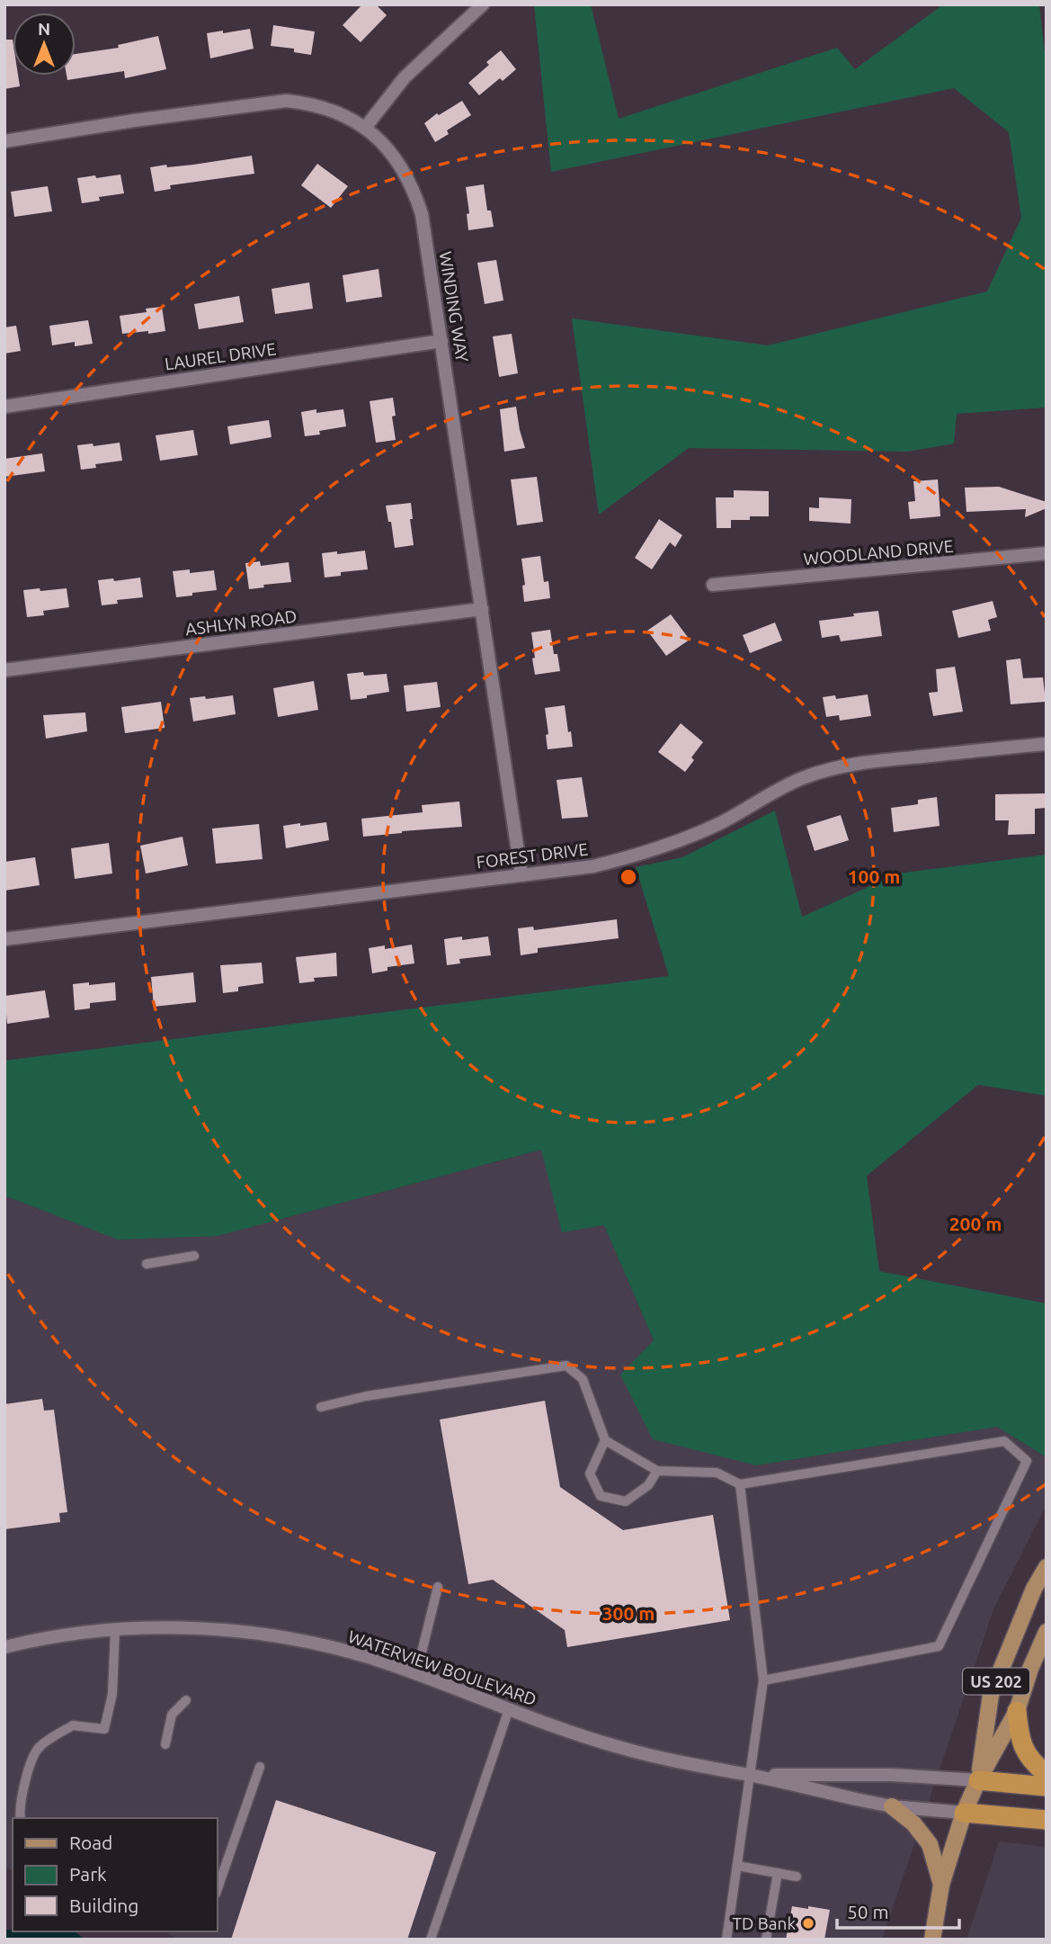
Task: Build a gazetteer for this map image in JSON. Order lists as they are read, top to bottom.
{
  "streets": {
    "main road": ["US 202"],
    "street": [
      "WINDING WAY",
      "LAUREL DRIVE",
      "WOODLAND DRIVE",
      "ASHLYN ROAD",
      "FOREST DRIVE",
      "WATERVIEW BOULEVARD"
    ]
  },
  "crossings": [
    ["WINDING WAY", "LAUREL DRIVE"],
    ["WINDING WAY", "ASHLYN ROAD"],
    ["WINDING WAY", "FOREST DRIVE"],
    ["WATERVIEW BOULEVARD", "US 202"]
  ],
  "places": ["TD Bank"],
  "legend": ["Road", "Park", "Building"],
  "scale_bar": "50 m",
  "north": "top",
  "rings": ["100 m", "200 m", "300 m"]
}
